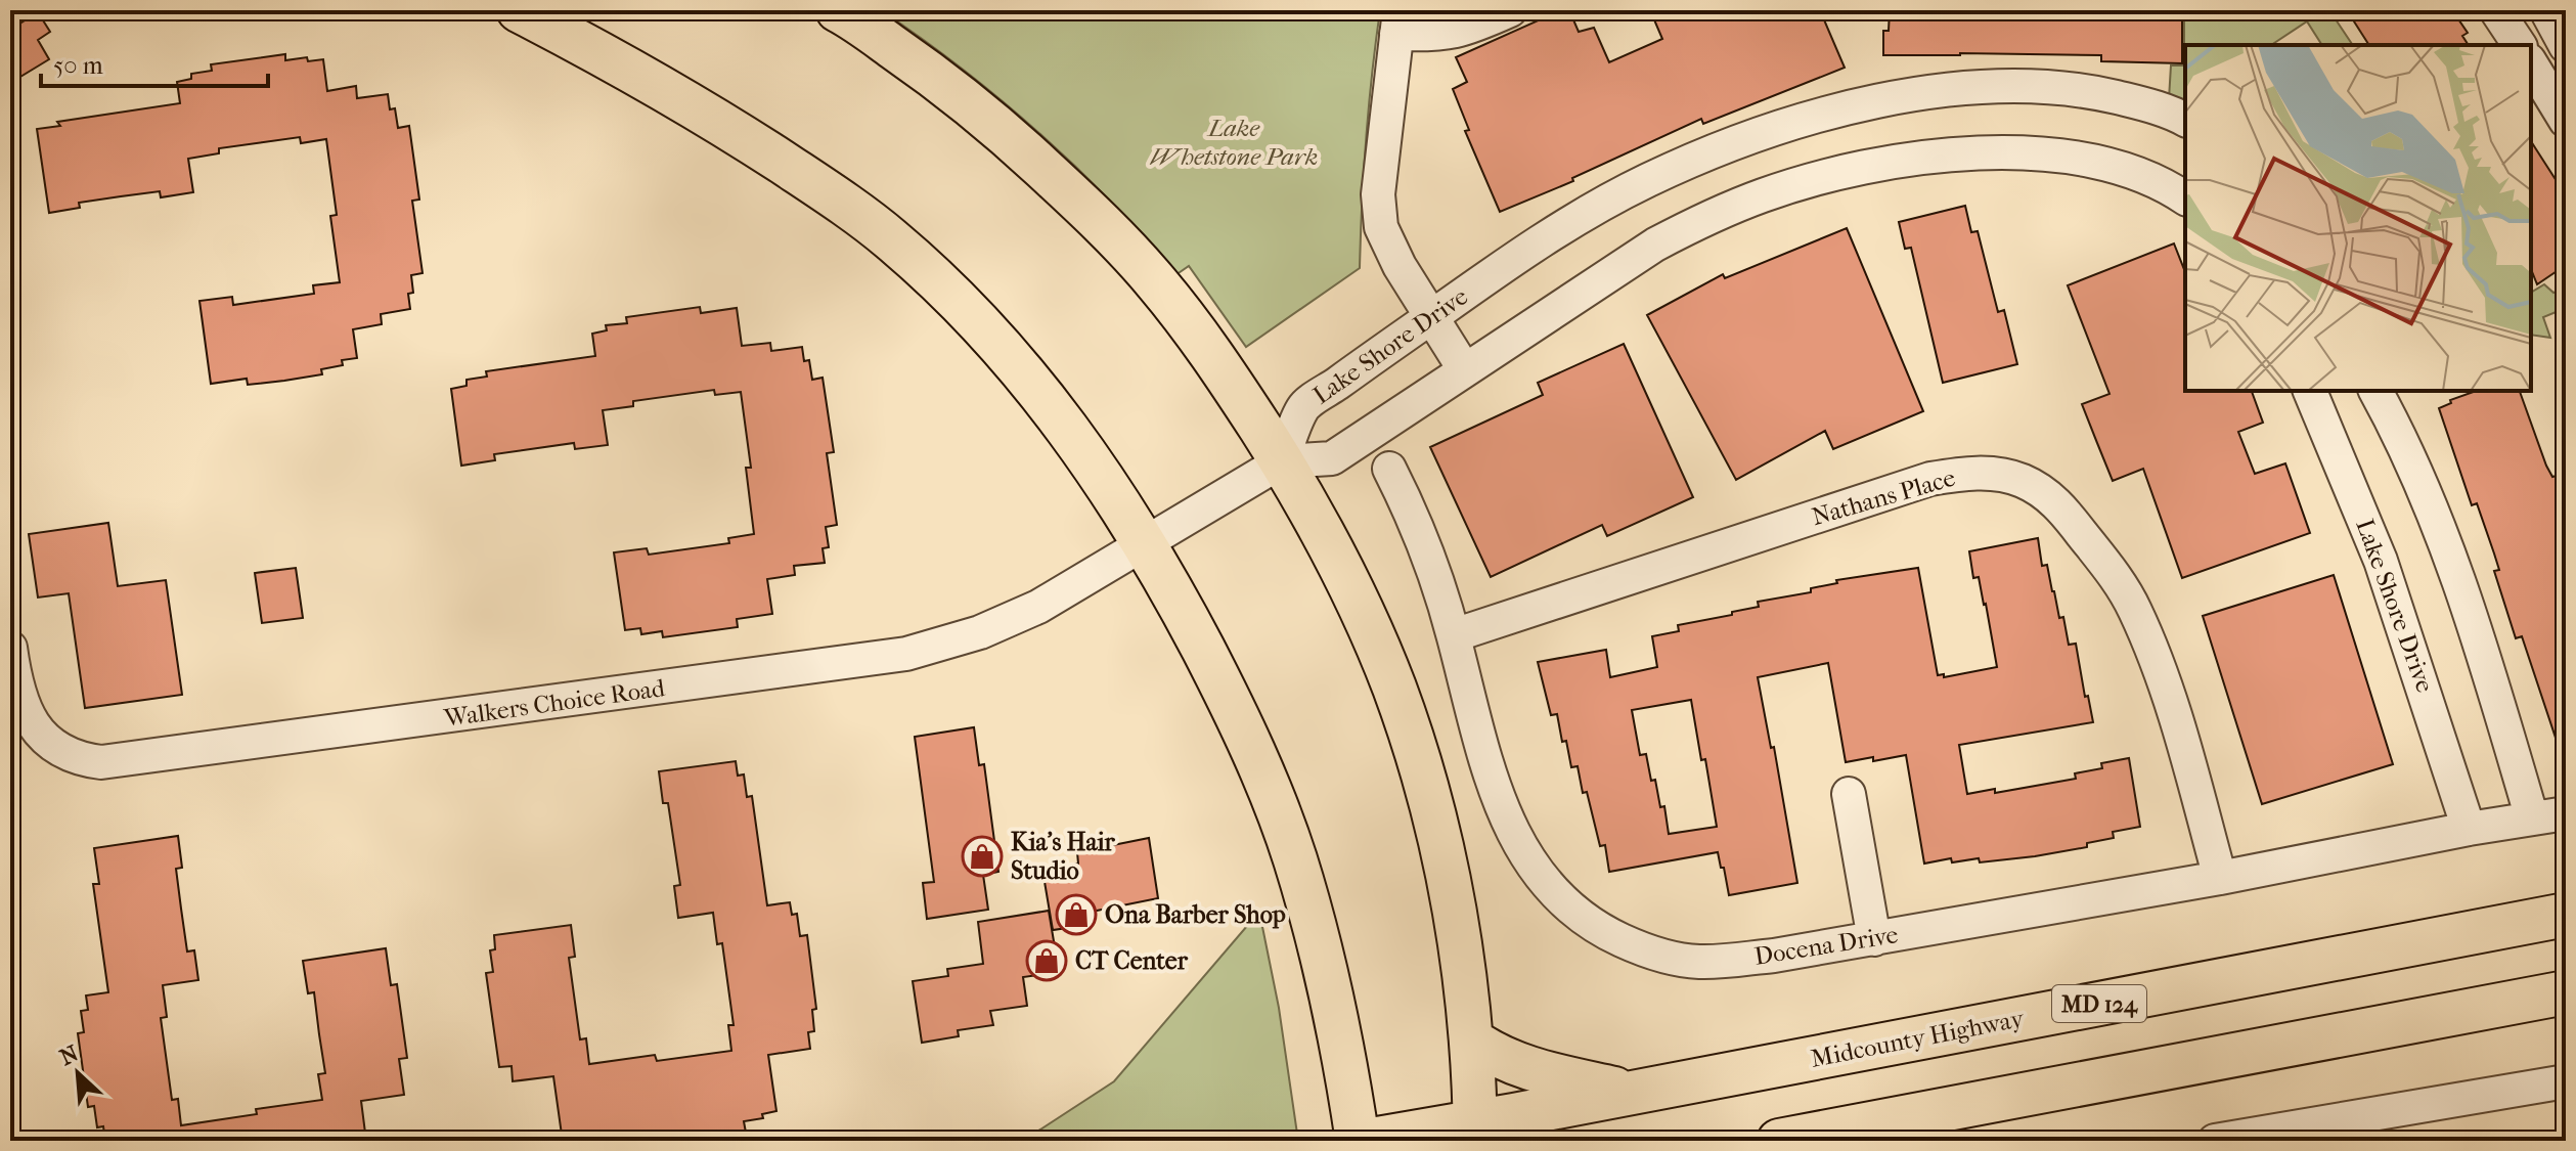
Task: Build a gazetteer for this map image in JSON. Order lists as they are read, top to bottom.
{
  "streets": {
    "main road": ["MD 124", "Midcounty Highway"],
    "street": [
      "Lake Shore Drive",
      "Nathans Place",
      "Walkers Choice Road",
      "Docena Drive"
    ]
  },
  "crossings": [
    ["Lake Shore Drive", "Walkers Choice Road"],
    ["Lake Shore Drive", "Docena Drive"],
    ["Nathans Place", "Docena Drive"]
  ],
  "parks": ["Lake Whetstone Park"],
  "places": {
    "shop": ["Kia's Hair Studio", "Ona Barber Shop", "CT Center"]
  },
  "scale_bar": "50 m",
  "north": "top left"
}
